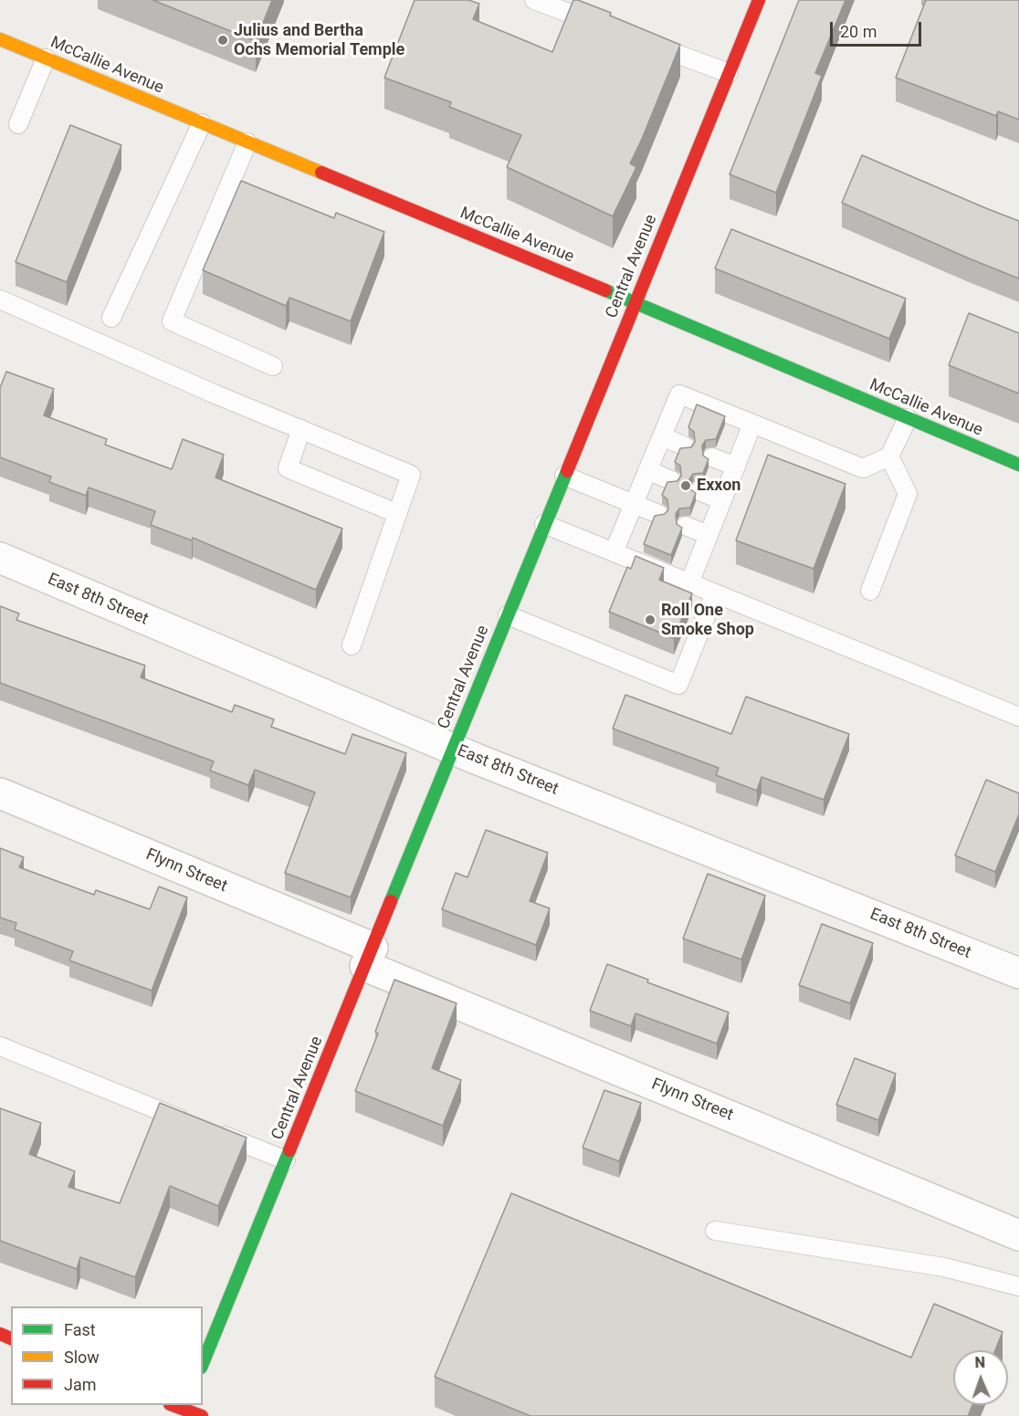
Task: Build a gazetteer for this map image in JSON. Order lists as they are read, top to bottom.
{
  "streets": {
    "main road": ["McCallie Avenue", "Central Avenue"],
    "street": ["East 8th Street", "Flynn Street"]
  },
  "crossings": [
    ["McCallie Avenue", "Central Avenue"],
    ["Central Avenue", "East 8th Street"],
    ["Central Avenue", "Flynn Street"]
  ],
  "places": ["Julius and Bertha Ochs Memorial Temple", "Exxon", "Roll One Smoke Shop"],
  "legend": ["Fast", "Slow", "Jam"],
  "scale_bar": "20 m",
  "north": "top"
}
